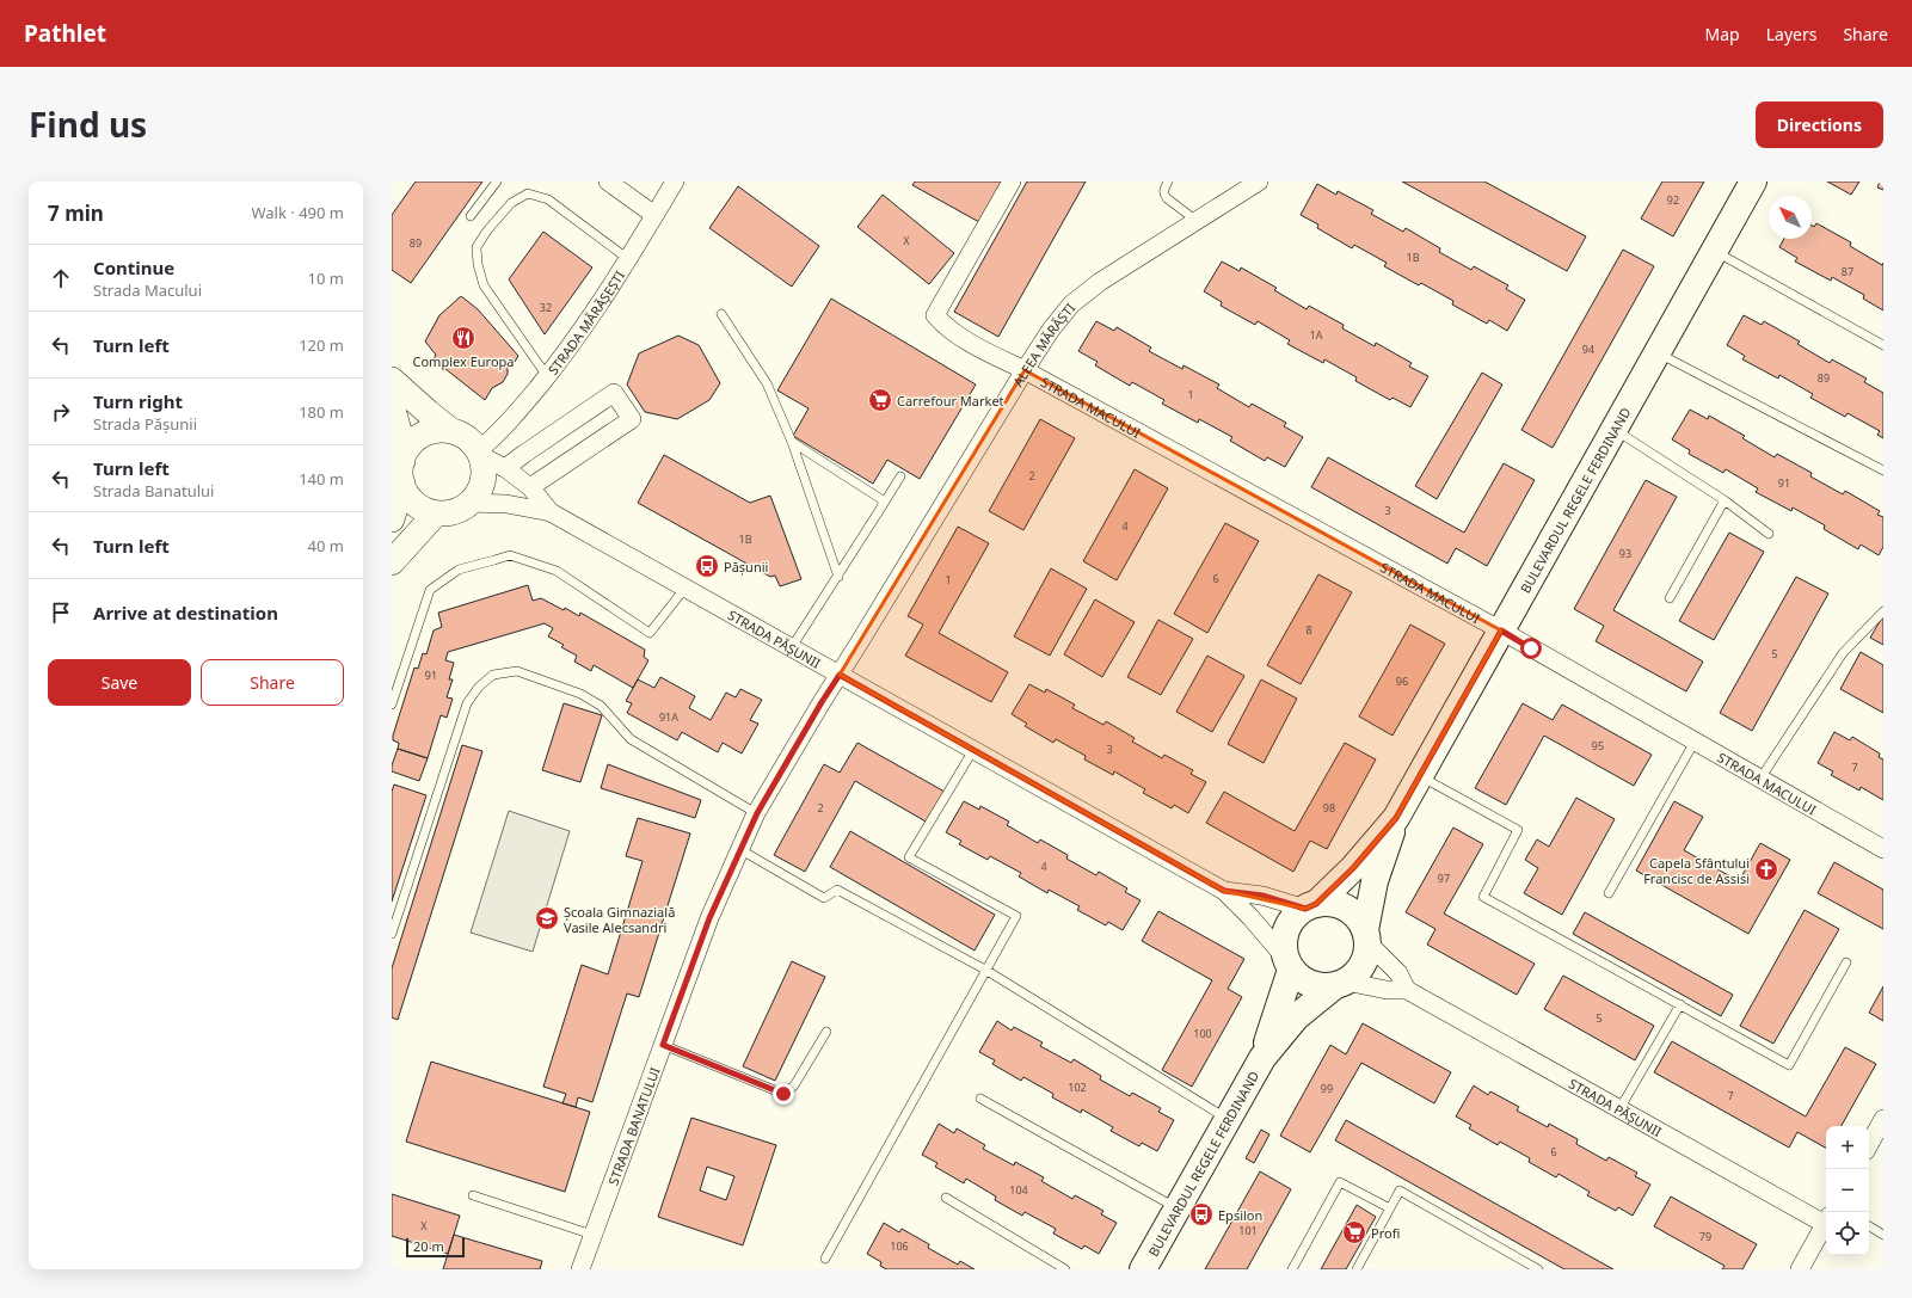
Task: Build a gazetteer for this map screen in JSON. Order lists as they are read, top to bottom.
{
  "streets": {
    "main road": ["BULEVARDUL REGELE FERDINAND"],
    "street": [
      "STRADA MĂRĂȘEȘTI",
      "ALEEA MĂRĂȘTI",
      "STRADA MACULUI",
      "STRADA PĂȘUNII",
      "STRADA BANATULUI"
    ]
  },
  "crossings": [
    ["STRADA MĂRĂȘEȘTI", "STRADA PĂȘUNII"],
    ["ALEEA MĂRĂȘTI", "STRADA MACULUI"],
    ["ALEEA MĂRĂȘTI", "STRADA PĂȘUNII"],
    ["ALEEA MĂRĂȘTI", "STRADA BANATULUI"],
    ["STRADA MACULUI", "BULEVARDUL REGELE FERDINAND"],
    ["BULEVARDUL REGELE FERDINAND", "STRADA PĂȘUNII"],
    ["STRADA PĂȘUNII", "STRADA BANATULUI"]
  ],
  "places": {
    "restaurant": ["Complex Europa"],
    "supermarket": ["Carrefour Market", "Profi"],
    "bus stop": ["Pășunii", "Epsilon"],
    "church": ["Capela Sfântului Francisc de Assisi"],
    "school or university": ["Școala Gimnazială Vasile Alecsandri"]
  },
  "house_numbers": [
    "92",
    "X",
    "89",
    "1B",
    "87",
    "32",
    "1A",
    "94",
    "89",
    "1",
    "2",
    "91",
    "3",
    "4",
    "1B",
    "93",
    "6",
    "1",
    "8",
    "5",
    "91",
    "96",
    "91A",
    "95",
    "3",
    "7",
    "2",
    "98",
    "4",
    "97",
    "5",
    "100",
    "102",
    "99",
    "7",
    "6",
    "104",
    "X",
    "101",
    "79",
    "106"
  ],
  "scale_bar": "20 m",
  "north": "top left",
  "page": {
    "header": "Pathlet",
    "nav": ["Map", "Layers", "Share"],
    "title": "Find us",
    "buttons": [
      "Directions",
      ["Save", "Share"]
    ],
    "heading": ["7 min", "Walk · 490 m"],
    "list": [
      ["Continue", "Strada Macului", "10 m"],
      ["Turn left", "120 m"],
      ["Turn right", "Strada Pășunii", "180 m"],
      ["Turn left", "Strada Banatului", "140 m"],
      ["Turn left", "40 m"],
      "Arrive at destination"
    ],
    "map_buttons": ["+", "−"],
    "scale": "20 m"
  }
}
